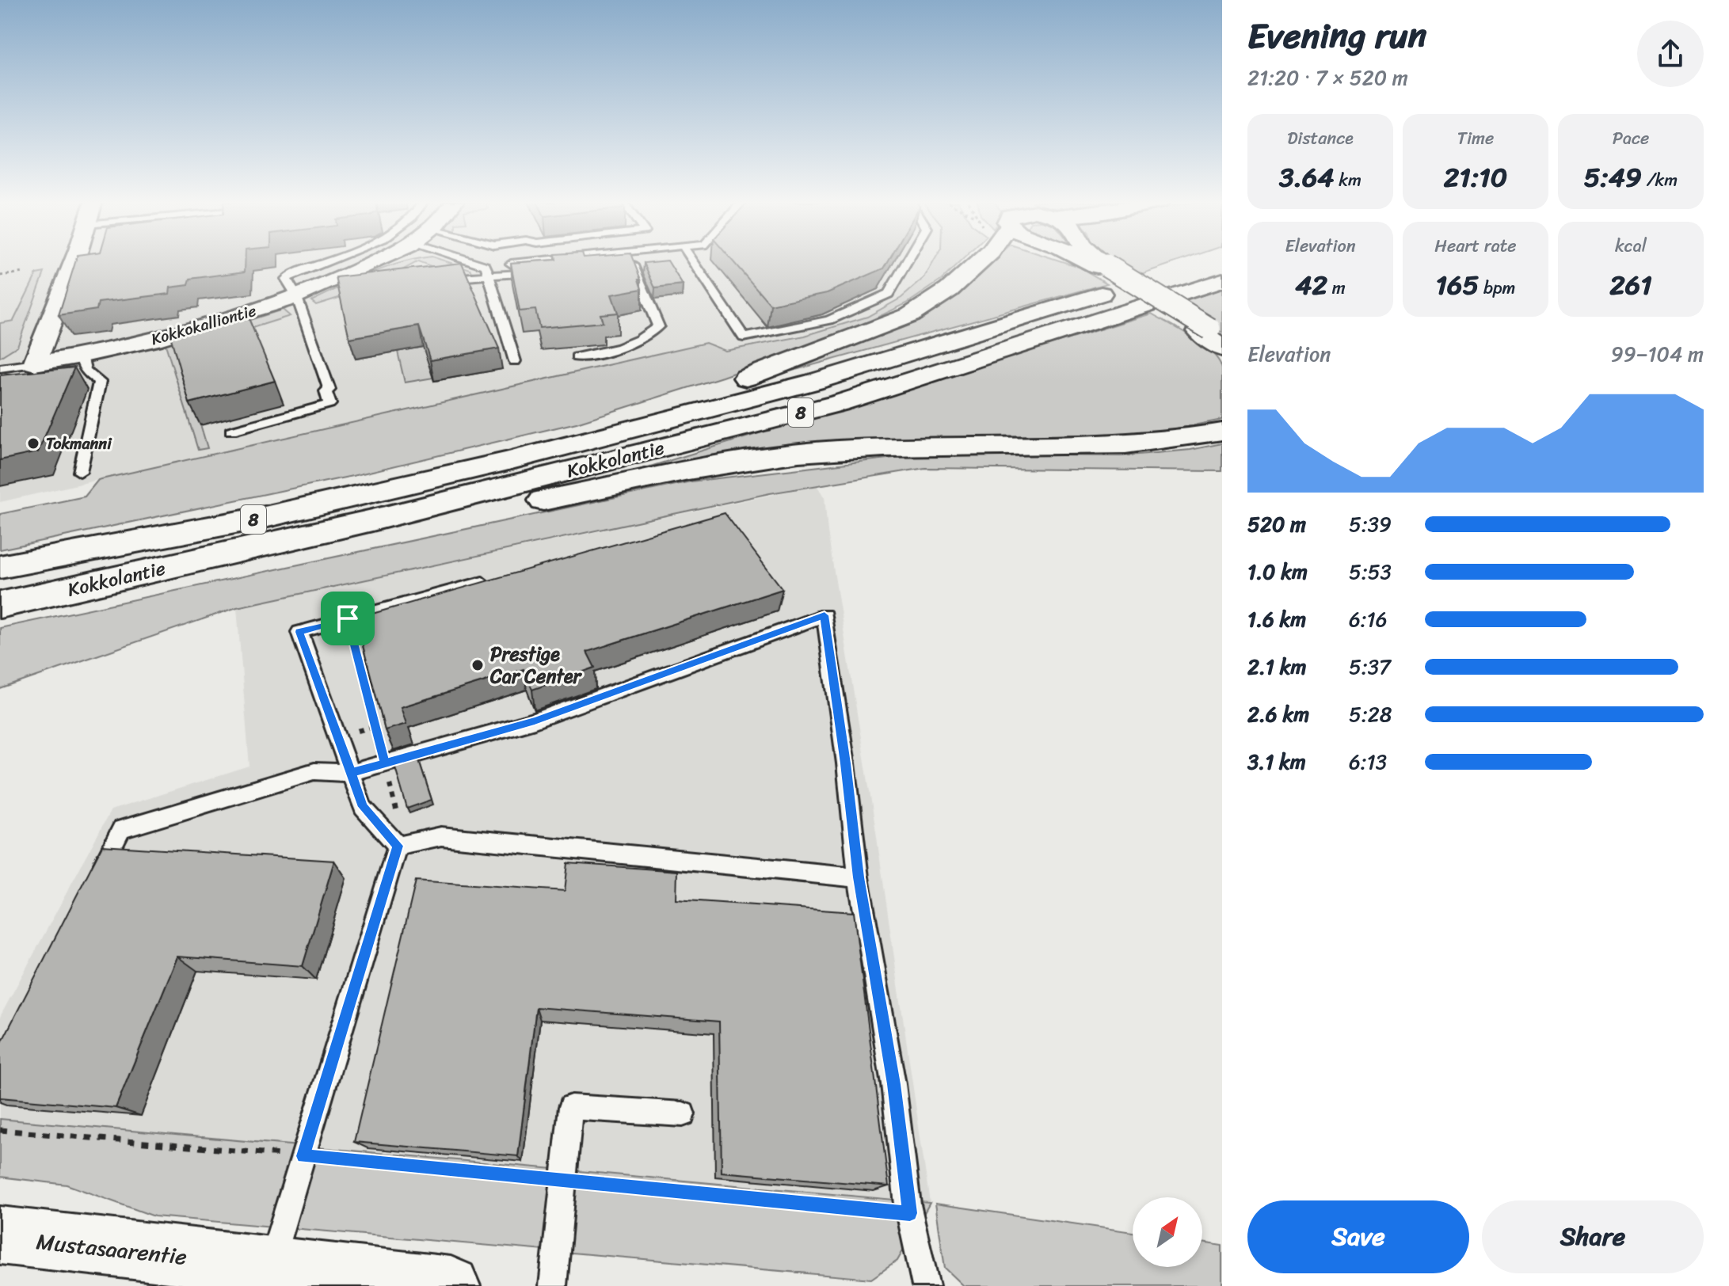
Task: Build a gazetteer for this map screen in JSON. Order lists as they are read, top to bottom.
{
  "streets": {
    "main road": ["8", "Kokkolantie", "Mustasaarentie"],
    "street": ["Kokkokalliontie"]
  },
  "places": ["Tokmanni", "Prestige Car Center"],
  "north": "top right",
  "page": {
    "heading": ["Evening run", "21:20 · 7 × 520 m"],
    "stats": [
      ["Distance", "3.64 km"],
      ["Time", "21:10"],
      ["Pace", "5:49 /km"],
      ["Elevation", "42 m"],
      ["Heart rate", "165 bpm"],
      ["kcal", "261"]
    ],
    "chart": ["Elevation", "99–104 m"],
    "list": [
      {
        "name": "520 m",
        "note": "5:39"
      },
      {
        "name": "1.0 km",
        "note": "5:53"
      },
      {
        "name": "1.6 km",
        "note": "6:16"
      },
      {
        "name": "2.1 km",
        "note": "5:37"
      },
      {
        "name": "2.6 km",
        "note": "5:28"
      },
      {
        "name": "3.1 km",
        "note": "6:13"
      }
    ],
    "buttons": ["Save", "Share"]
  }
}
